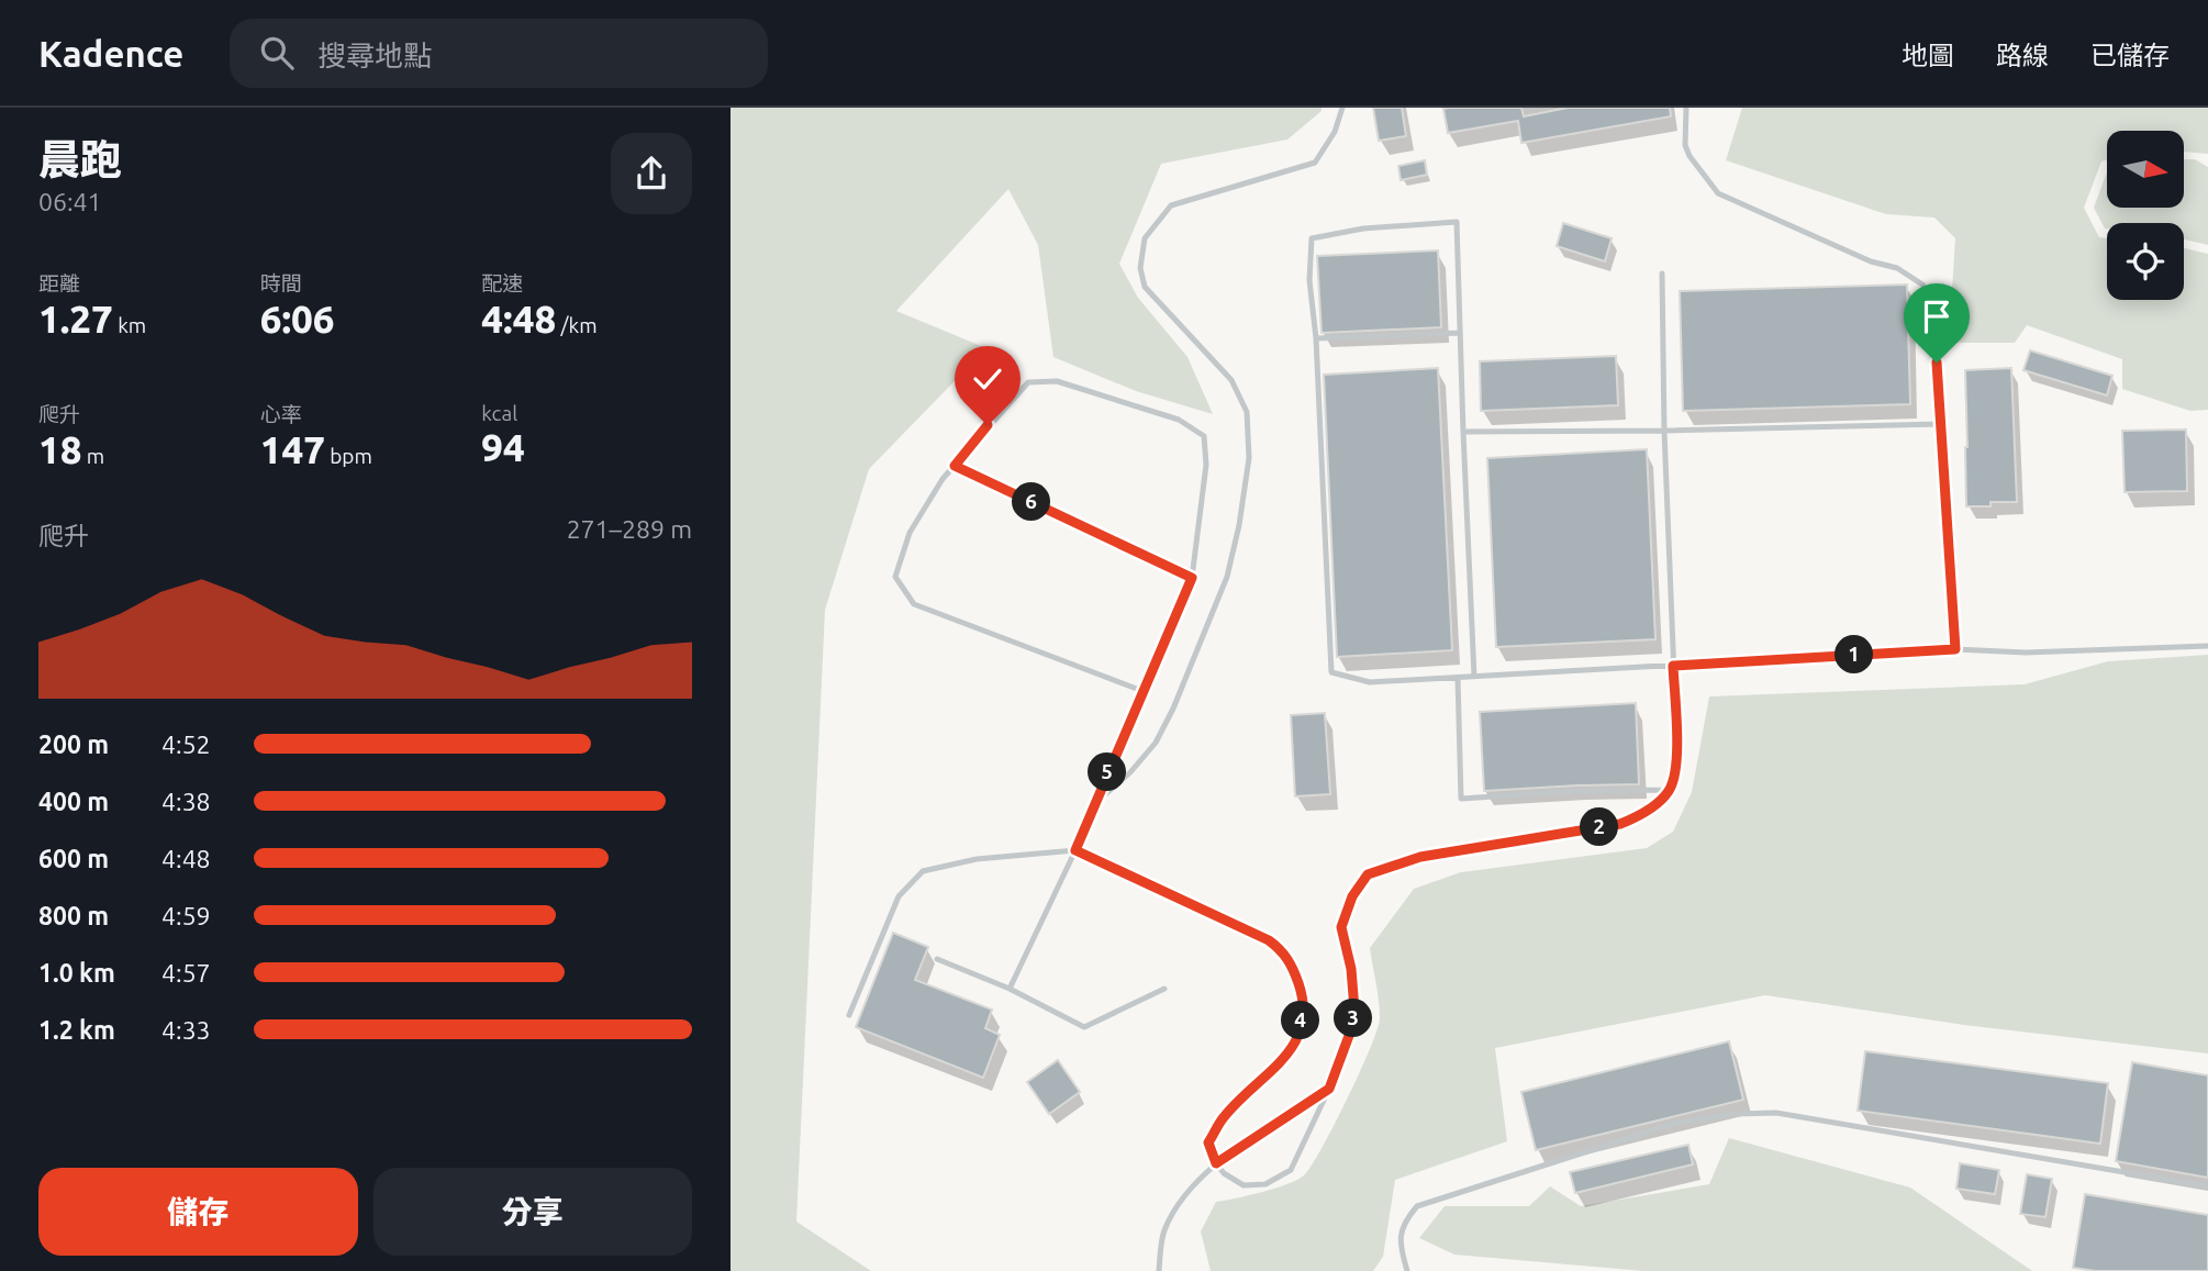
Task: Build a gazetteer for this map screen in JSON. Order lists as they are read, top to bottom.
{
  "north": "right",
  "page": {
    "header": "Kadence",
    "search": "搜尋地點",
    "nav": ["地圖", "路線", "已儲存"],
    "heading": ["晨跑", "06:41"],
    "stats": [
      ["距離", "1.27 km"],
      ["時間", "6:06"],
      ["配速", "4:48 /km"],
      ["爬升", "18 m"],
      ["心率", "147 bpm"],
      ["kcal", "94"]
    ],
    "pins": [
      "6",
      "1",
      "5",
      "2",
      "3",
      "4"
    ],
    "chart": ["爬升", "271–289 m"],
    "list": [
      {
        "name": "200 m",
        "note": "4:52"
      },
      {
        "name": "400 m",
        "note": "4:38"
      },
      {
        "name": "600 m",
        "note": "4:48"
      },
      {
        "name": "800 m",
        "note": "4:59"
      },
      {
        "name": "1.0 km",
        "note": "4:57"
      },
      {
        "name": "1.2 km",
        "note": "4:33"
      }
    ],
    "buttons": ["儲存", "分享"]
  }
}
